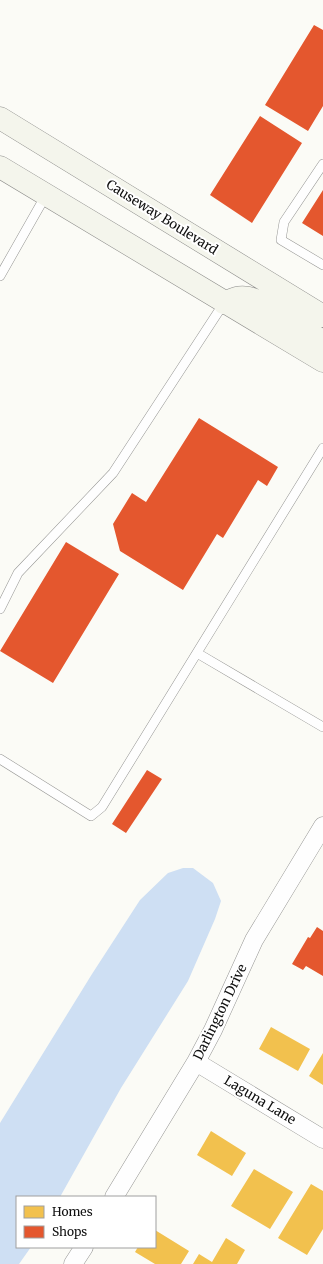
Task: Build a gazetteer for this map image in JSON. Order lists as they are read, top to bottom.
{
  "streets": {
    "main road": ["Causeway Boulevard"],
    "street": ["Darlington Drive", "Laguna Lane"]
  },
  "crossings": [
    ["Darlington Drive", "Laguna Lane"]
  ],
  "legend": ["Homes", "Shops"]
}
